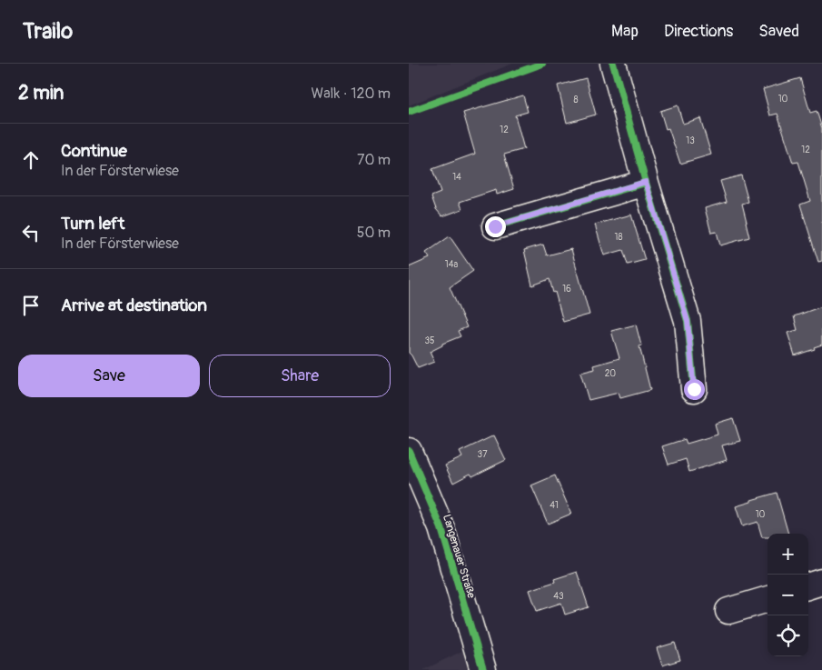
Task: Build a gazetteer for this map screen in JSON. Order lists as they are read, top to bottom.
{
  "streets": {
    "street": ["Langenauer Straße"]
  },
  "house_numbers": [
    "10",
    "8",
    "12",
    "13",
    "12",
    "14",
    "18",
    "14a",
    "16",
    "35",
    "20",
    "37",
    "41",
    "10",
    "43"
  ],
  "page": {
    "header": "Trailo",
    "nav": ["Map", "Directions", "Saved"],
    "heading": ["2 min", "Walk · 120 m"],
    "list": [
      ["Continue", "In der Försterwiese", "70 m"],
      ["Turn left", "In der Försterwiese", "50 m"],
      "Arrive at destination"
    ],
    "buttons": ["Save", "Share"],
    "map_buttons": ["+", "−"]
  }
}
